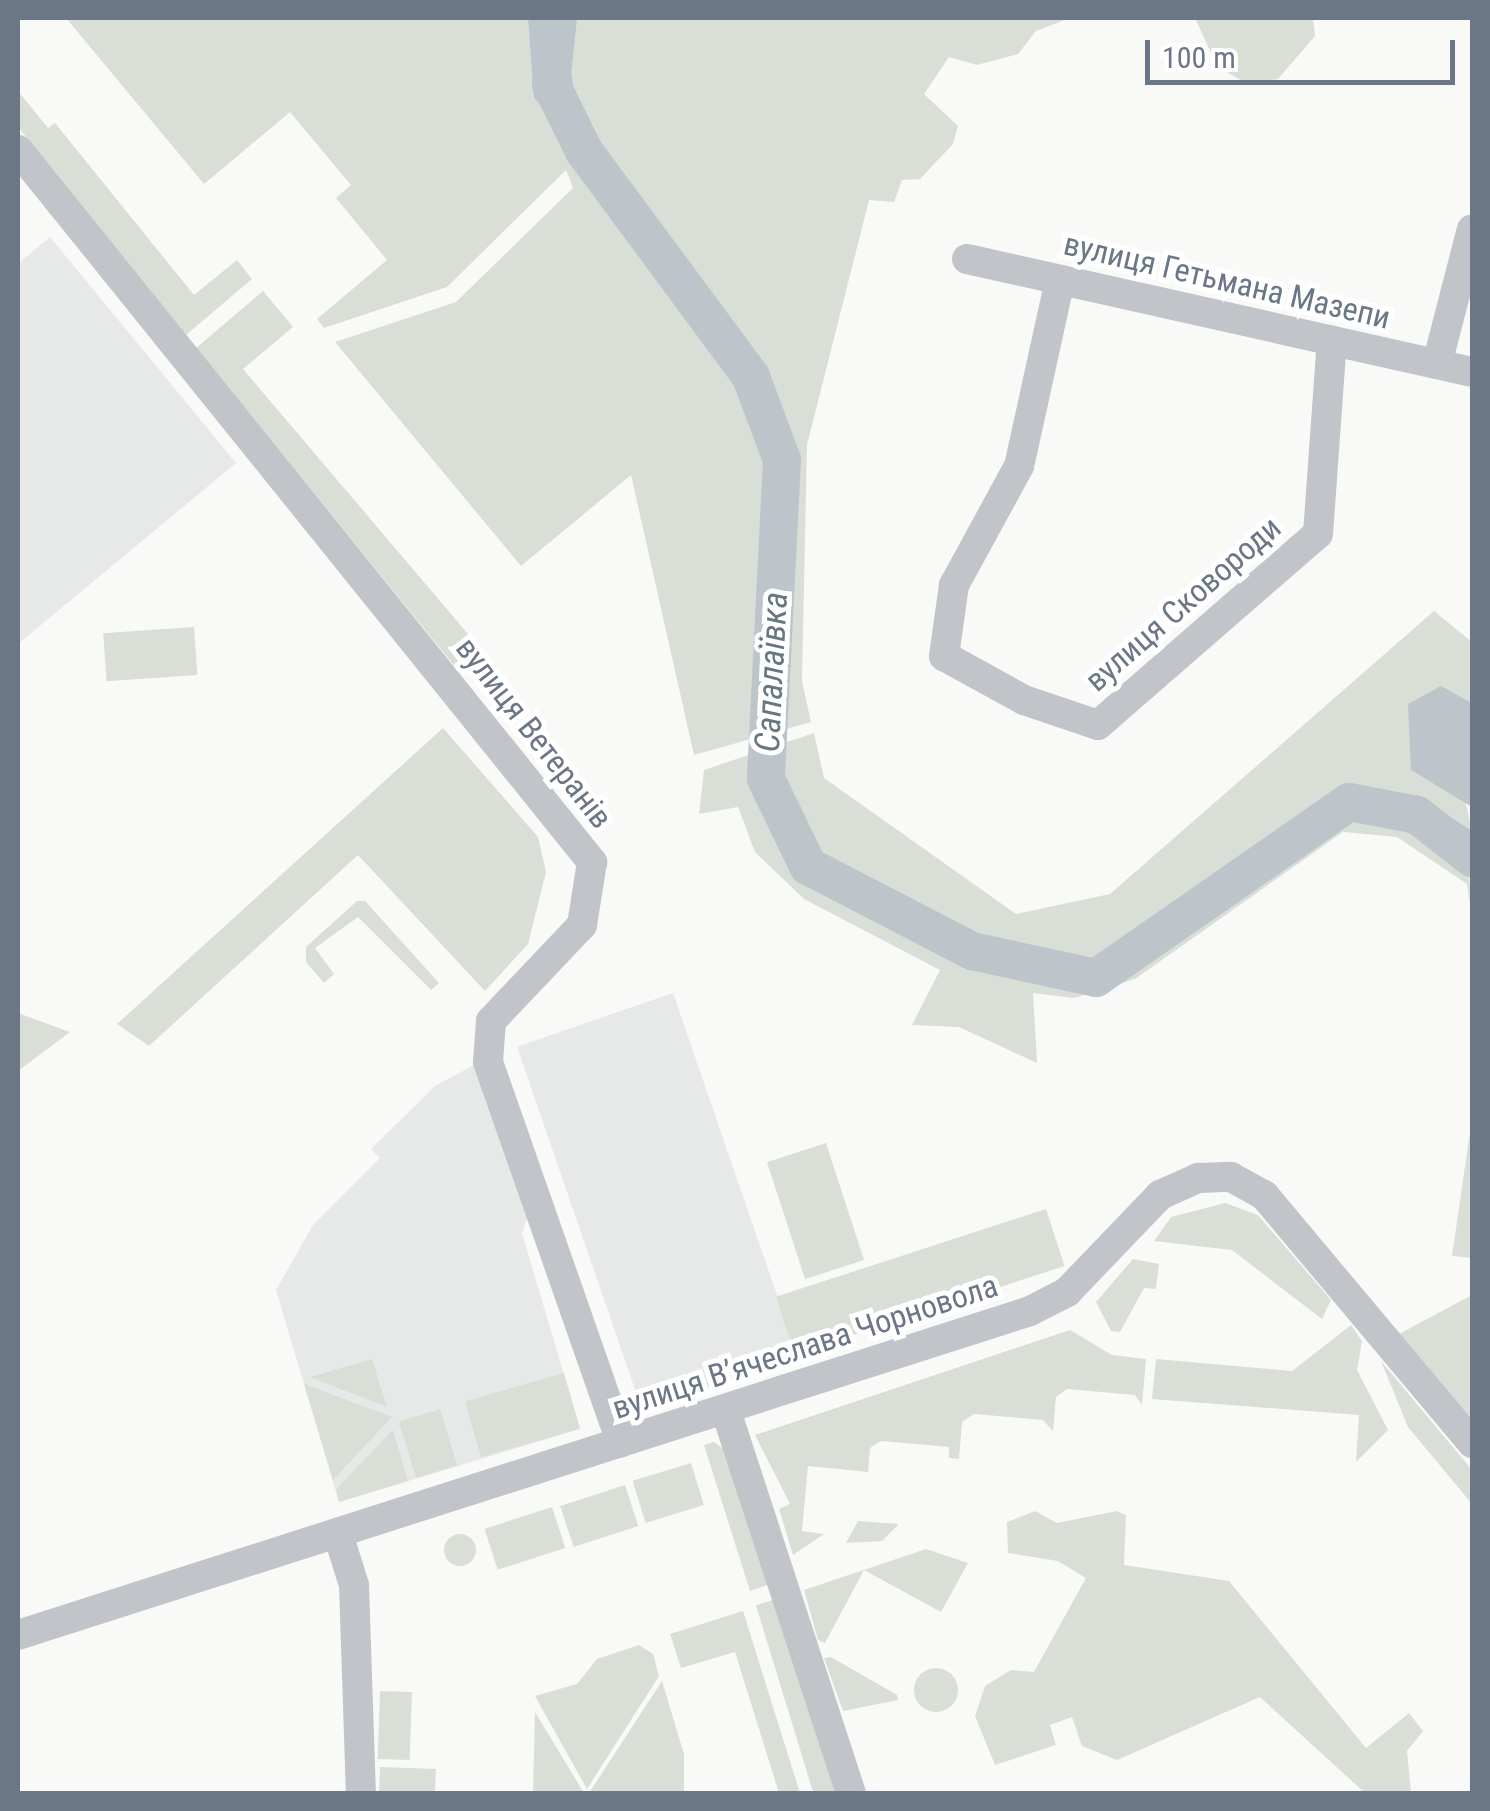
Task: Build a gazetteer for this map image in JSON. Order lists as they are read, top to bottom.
{
  "streets": {
    "street": [
      "вулиця Гетьмана Мазепи",
      "вулиця Сковороди",
      "вулиця Ветеранів",
      "вулиця Вʼячеслава Чорновола"
    ]
  },
  "crossings": [
    ["вулиця Гетьмана Мазепи", "вулиця Сковороди"],
    ["вулиця Ветеранів", "вулиця Вʼячеслава Чорновола"]
  ],
  "water": ["Сапалаївка"],
  "scale_bar": "100 m"
}
